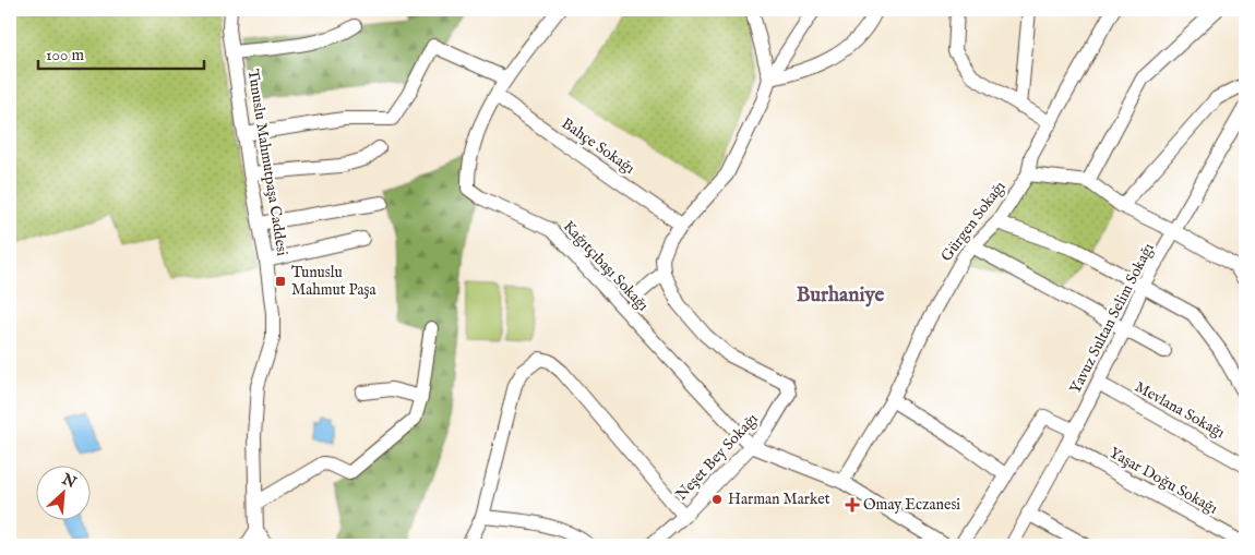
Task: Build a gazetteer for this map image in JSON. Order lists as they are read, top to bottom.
{
  "streets": {
    "street": [
      "Bahçe Sokağı",
      "Tunuslu Mahmutpaşa Caddesi",
      "Gürgen Sokağı",
      "Kağıtçıbaşı Sokağı",
      "Yavuz Sultan Selim Sokağı",
      "Mevlana Sokağı",
      "Neşet Bey Sokağı",
      "Yaşar Doğu Sokağı"
    ]
  },
  "crossings": [
    ["Bahçe Sokağı", "Kağıtçıbaşı Sokağı"],
    ["Kağıtçıbaşı Sokağı", "Neşet Bey Sokağı"],
    ["Yavuz Sultan Selim Sokağı", "Mevlana Sokağı"],
    ["Yavuz Sultan Selim Sokağı", "Yaşar Doğu Sokağı"]
  ],
  "districts": ["Burhaniye"],
  "places": {
    "transit": ["Tunuslu Mahmut Paşa"],
    "other": ["Harman Market"],
    "health": ["Omay Eczanesi"]
  },
  "scale_bar": "100 m",
  "north": "top right"
}
